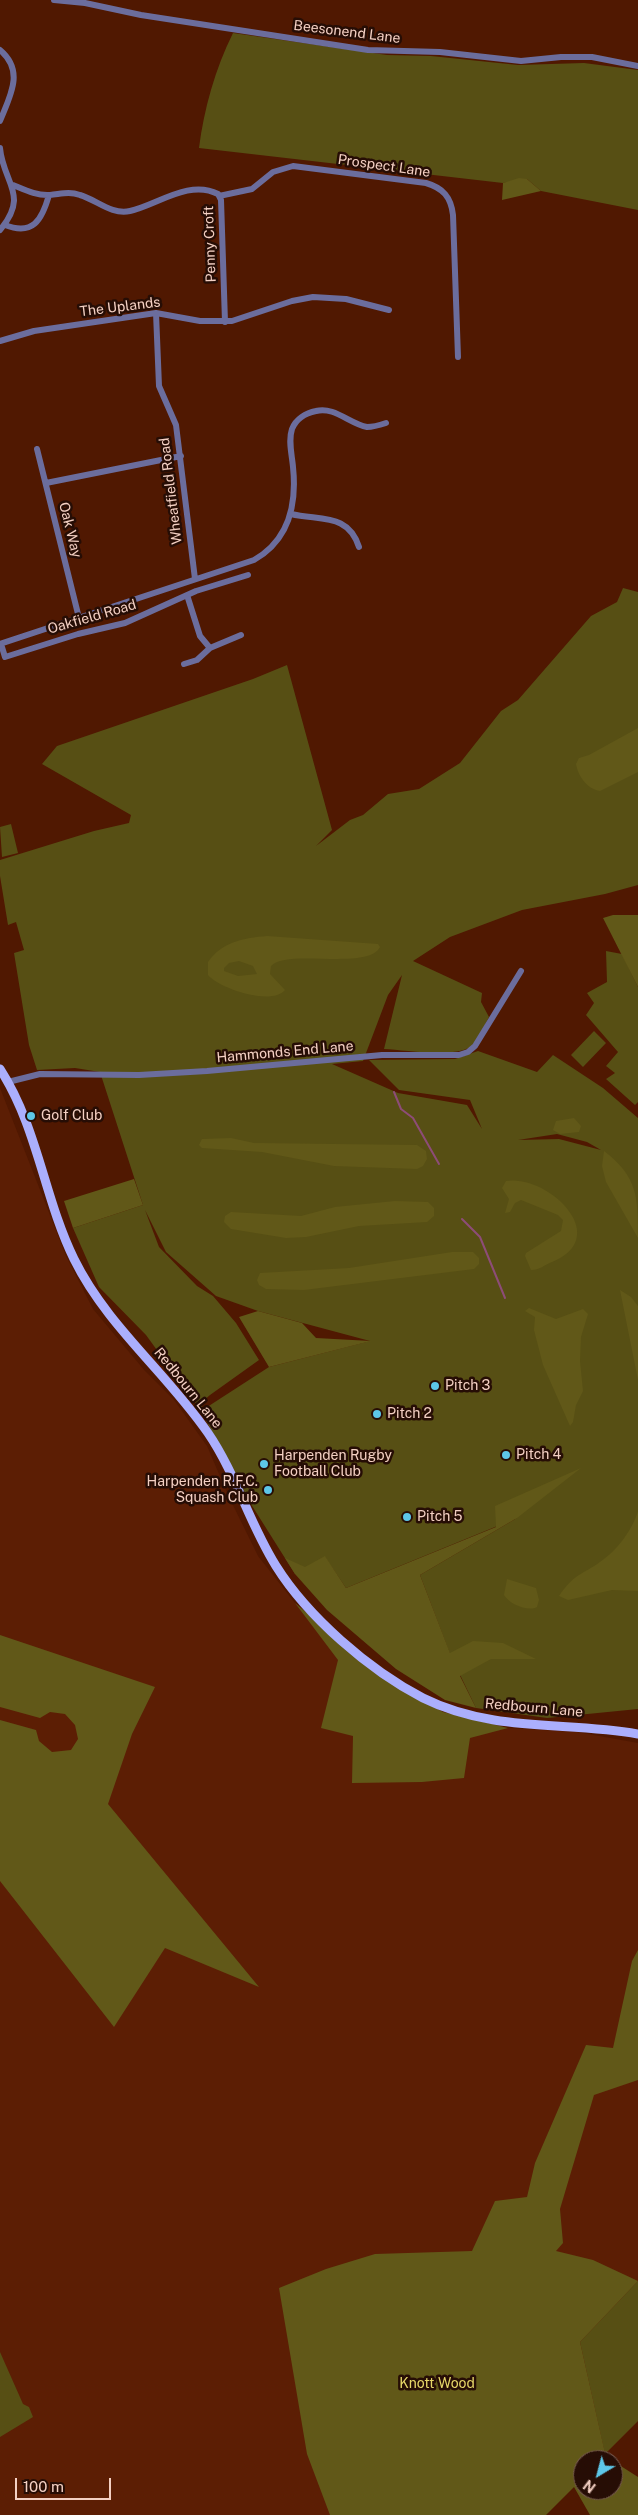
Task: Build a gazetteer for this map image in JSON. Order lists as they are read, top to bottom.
{
  "streets": {
    "main road": ["Redbourn Lane"],
    "street": [
      "Beesonend Lane",
      "Prospect Lane",
      "Penny Croft",
      "The Uplands",
      "Wheatfield Road",
      "Oak Way",
      "Oakfield Road",
      "Hammonds End Lane"
    ]
  },
  "crossings": [
    ["Prospect Lane", "Penny Croft"],
    ["Penny Croft", "The Uplands"],
    ["The Uplands", "Wheatfield Road"],
    ["Wheatfield Road", "Oakfield Road"],
    ["Oak Way", "Oakfield Road"],
    ["Hammonds End Lane", "Redbourn Lane"]
  ],
  "parks": ["Knott Wood"],
  "places": [
    "Golf Club",
    "Pitch 3",
    "Pitch 2",
    "Pitch 4",
    "Harpenden Rugby Football Club",
    "Harpenden R.F.C. Squash Club",
    "Pitch 5"
  ],
  "scale_bar": "100 m",
  "north": "bottom left"
}
